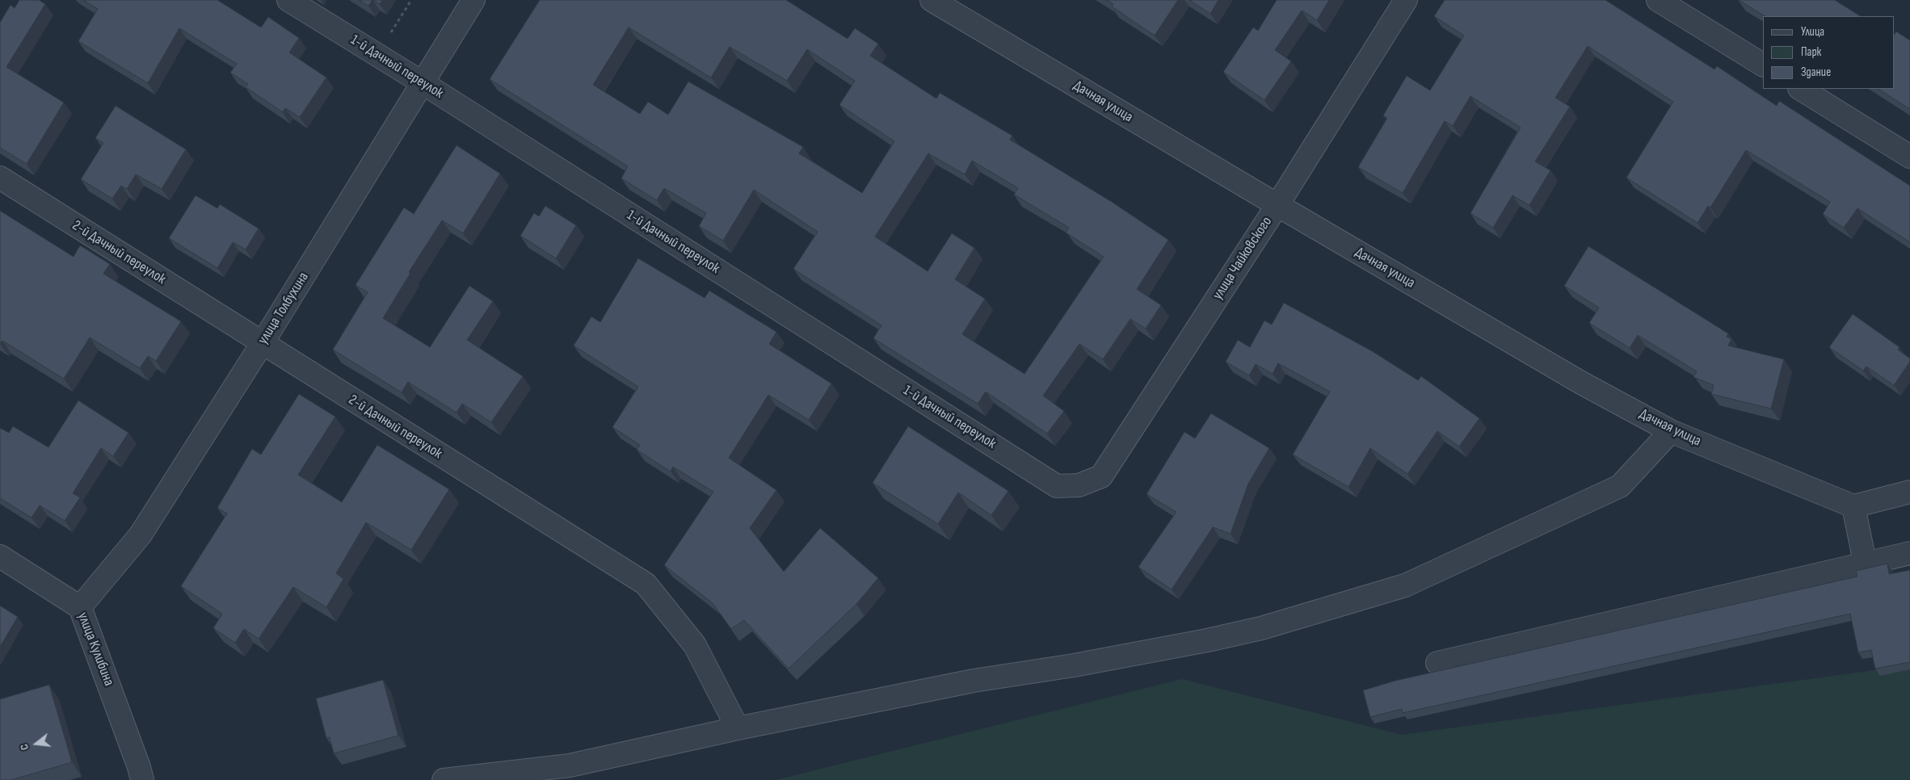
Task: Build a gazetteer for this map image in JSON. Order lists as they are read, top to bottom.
{
  "streets": {
    "street": [
      "1-й Дачный переулок",
      "Дачная улица",
      "2-й Дачный переулок",
      "улица Чайковского",
      "улица Толбухина",
      "улица Кулибина"
    ]
  },
  "crossings": [
    ["1-й Дачный переулок", "улица Чайковского"],
    ["1-й Дачный переулок", "улица Толбухина"],
    ["Дачная улица", "улица Чайковского"],
    ["2-й Дачный переулок", "улица Толбухина"],
    ["улица Толбухина", "улица Кулибина"]
  ],
  "legend": ["Улица", "Парк", "Здание"],
  "north": "left"
}
